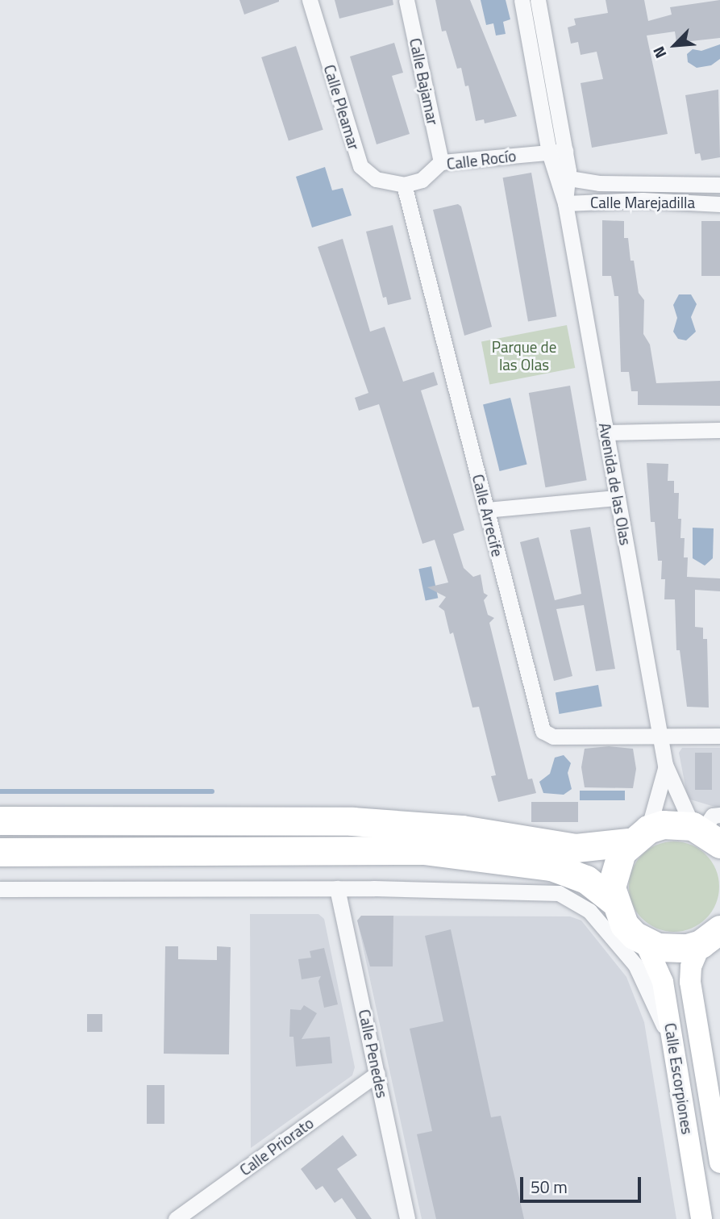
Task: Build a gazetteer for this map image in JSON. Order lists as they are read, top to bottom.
{
  "streets": {
    "street": [
      "Calle Bajamar",
      "Calle Pleamar",
      "Calle Rocío",
      "Calle Marejadilla",
      "Avenida de las Olas",
      "Calle Arrecife",
      "Calle Penedes",
      "Calle Escorpiones",
      "Calle Priorato"
    ]
  },
  "crossings": [
    ["Calle Bajamar", "Calle Rocío"],
    ["Calle Pleamar", "Calle Rocío"],
    ["Calle Pleamar", "Calle Arrecife"],
    ["Calle Rocío", "Avenida de las Olas"],
    ["Calle Rocío", "Calle Arrecife"],
    ["Calle Marejadilla", "Avenida de las Olas"],
    ["Avenida de las Olas", "Calle Arrecife"],
    ["Calle Penedes", "Calle Priorato"]
  ],
  "parks": ["Parque de las Olas"],
  "scale_bar": "50 m",
  "north": "bottom left"
}
